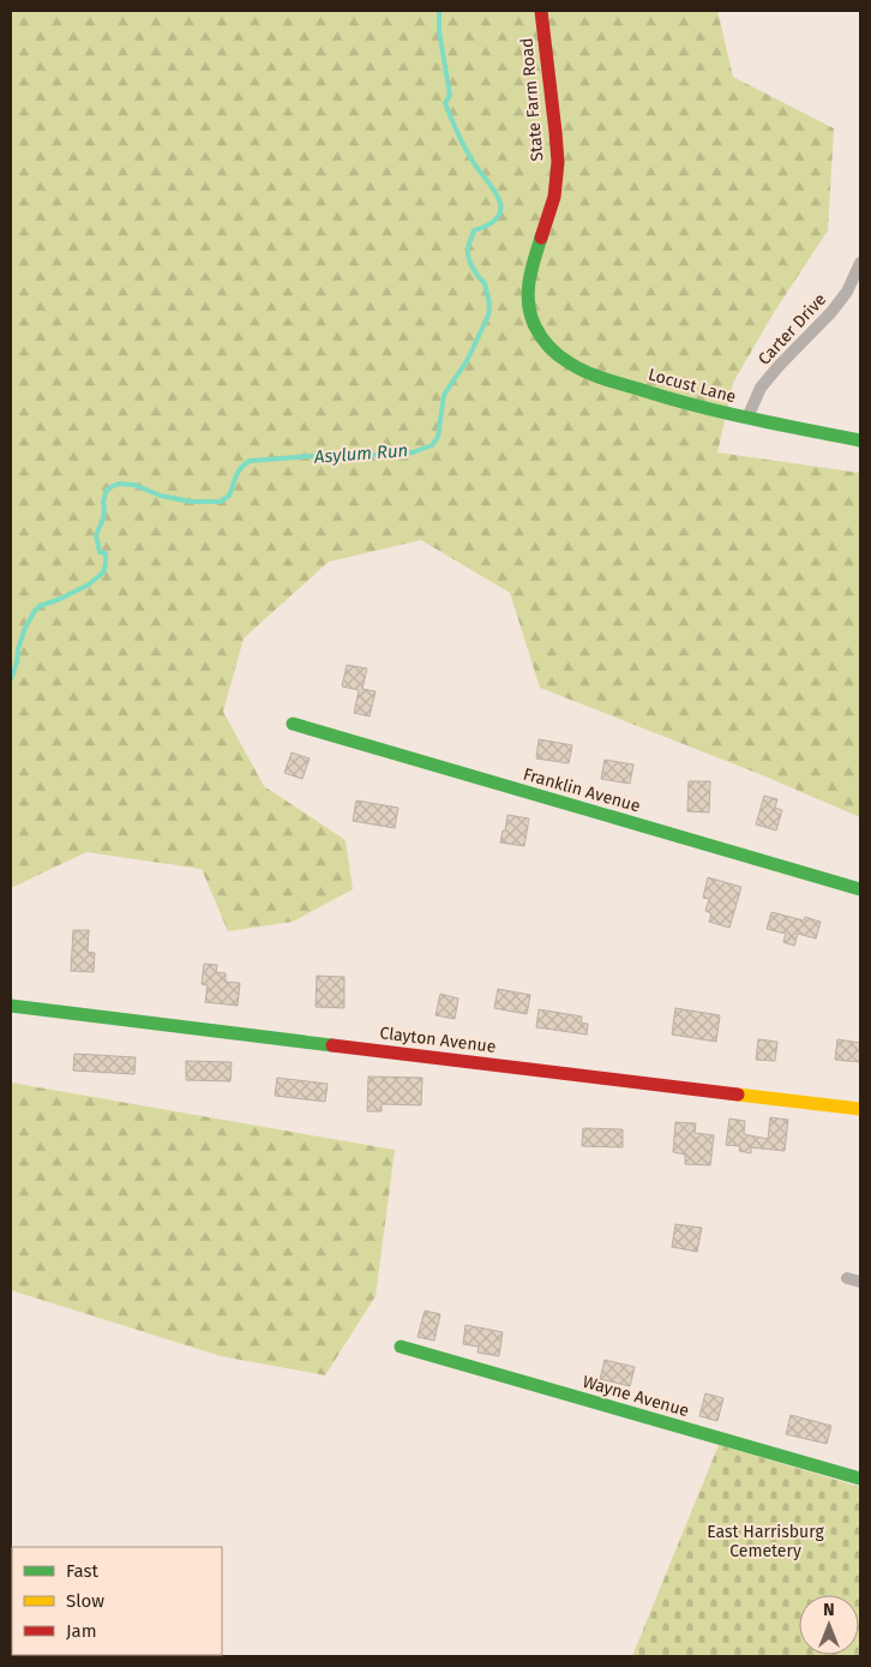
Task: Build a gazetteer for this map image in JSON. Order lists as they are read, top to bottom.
{
  "streets": {
    "street": [
      "State Farm Road",
      "Carter Drive",
      "Locust Lane",
      "Franklin Avenue",
      "Clayton Avenue",
      "Wayne Avenue"
    ]
  },
  "crossings": [
    ["State Farm Road", "Locust Lane"],
    ["Carter Drive", "Locust Lane"]
  ],
  "water": ["Asylum Run"],
  "parks": ["East Harrisburg Cemetery"],
  "legend": ["Fast", "Slow", "Jam"],
  "north": "top"
}
